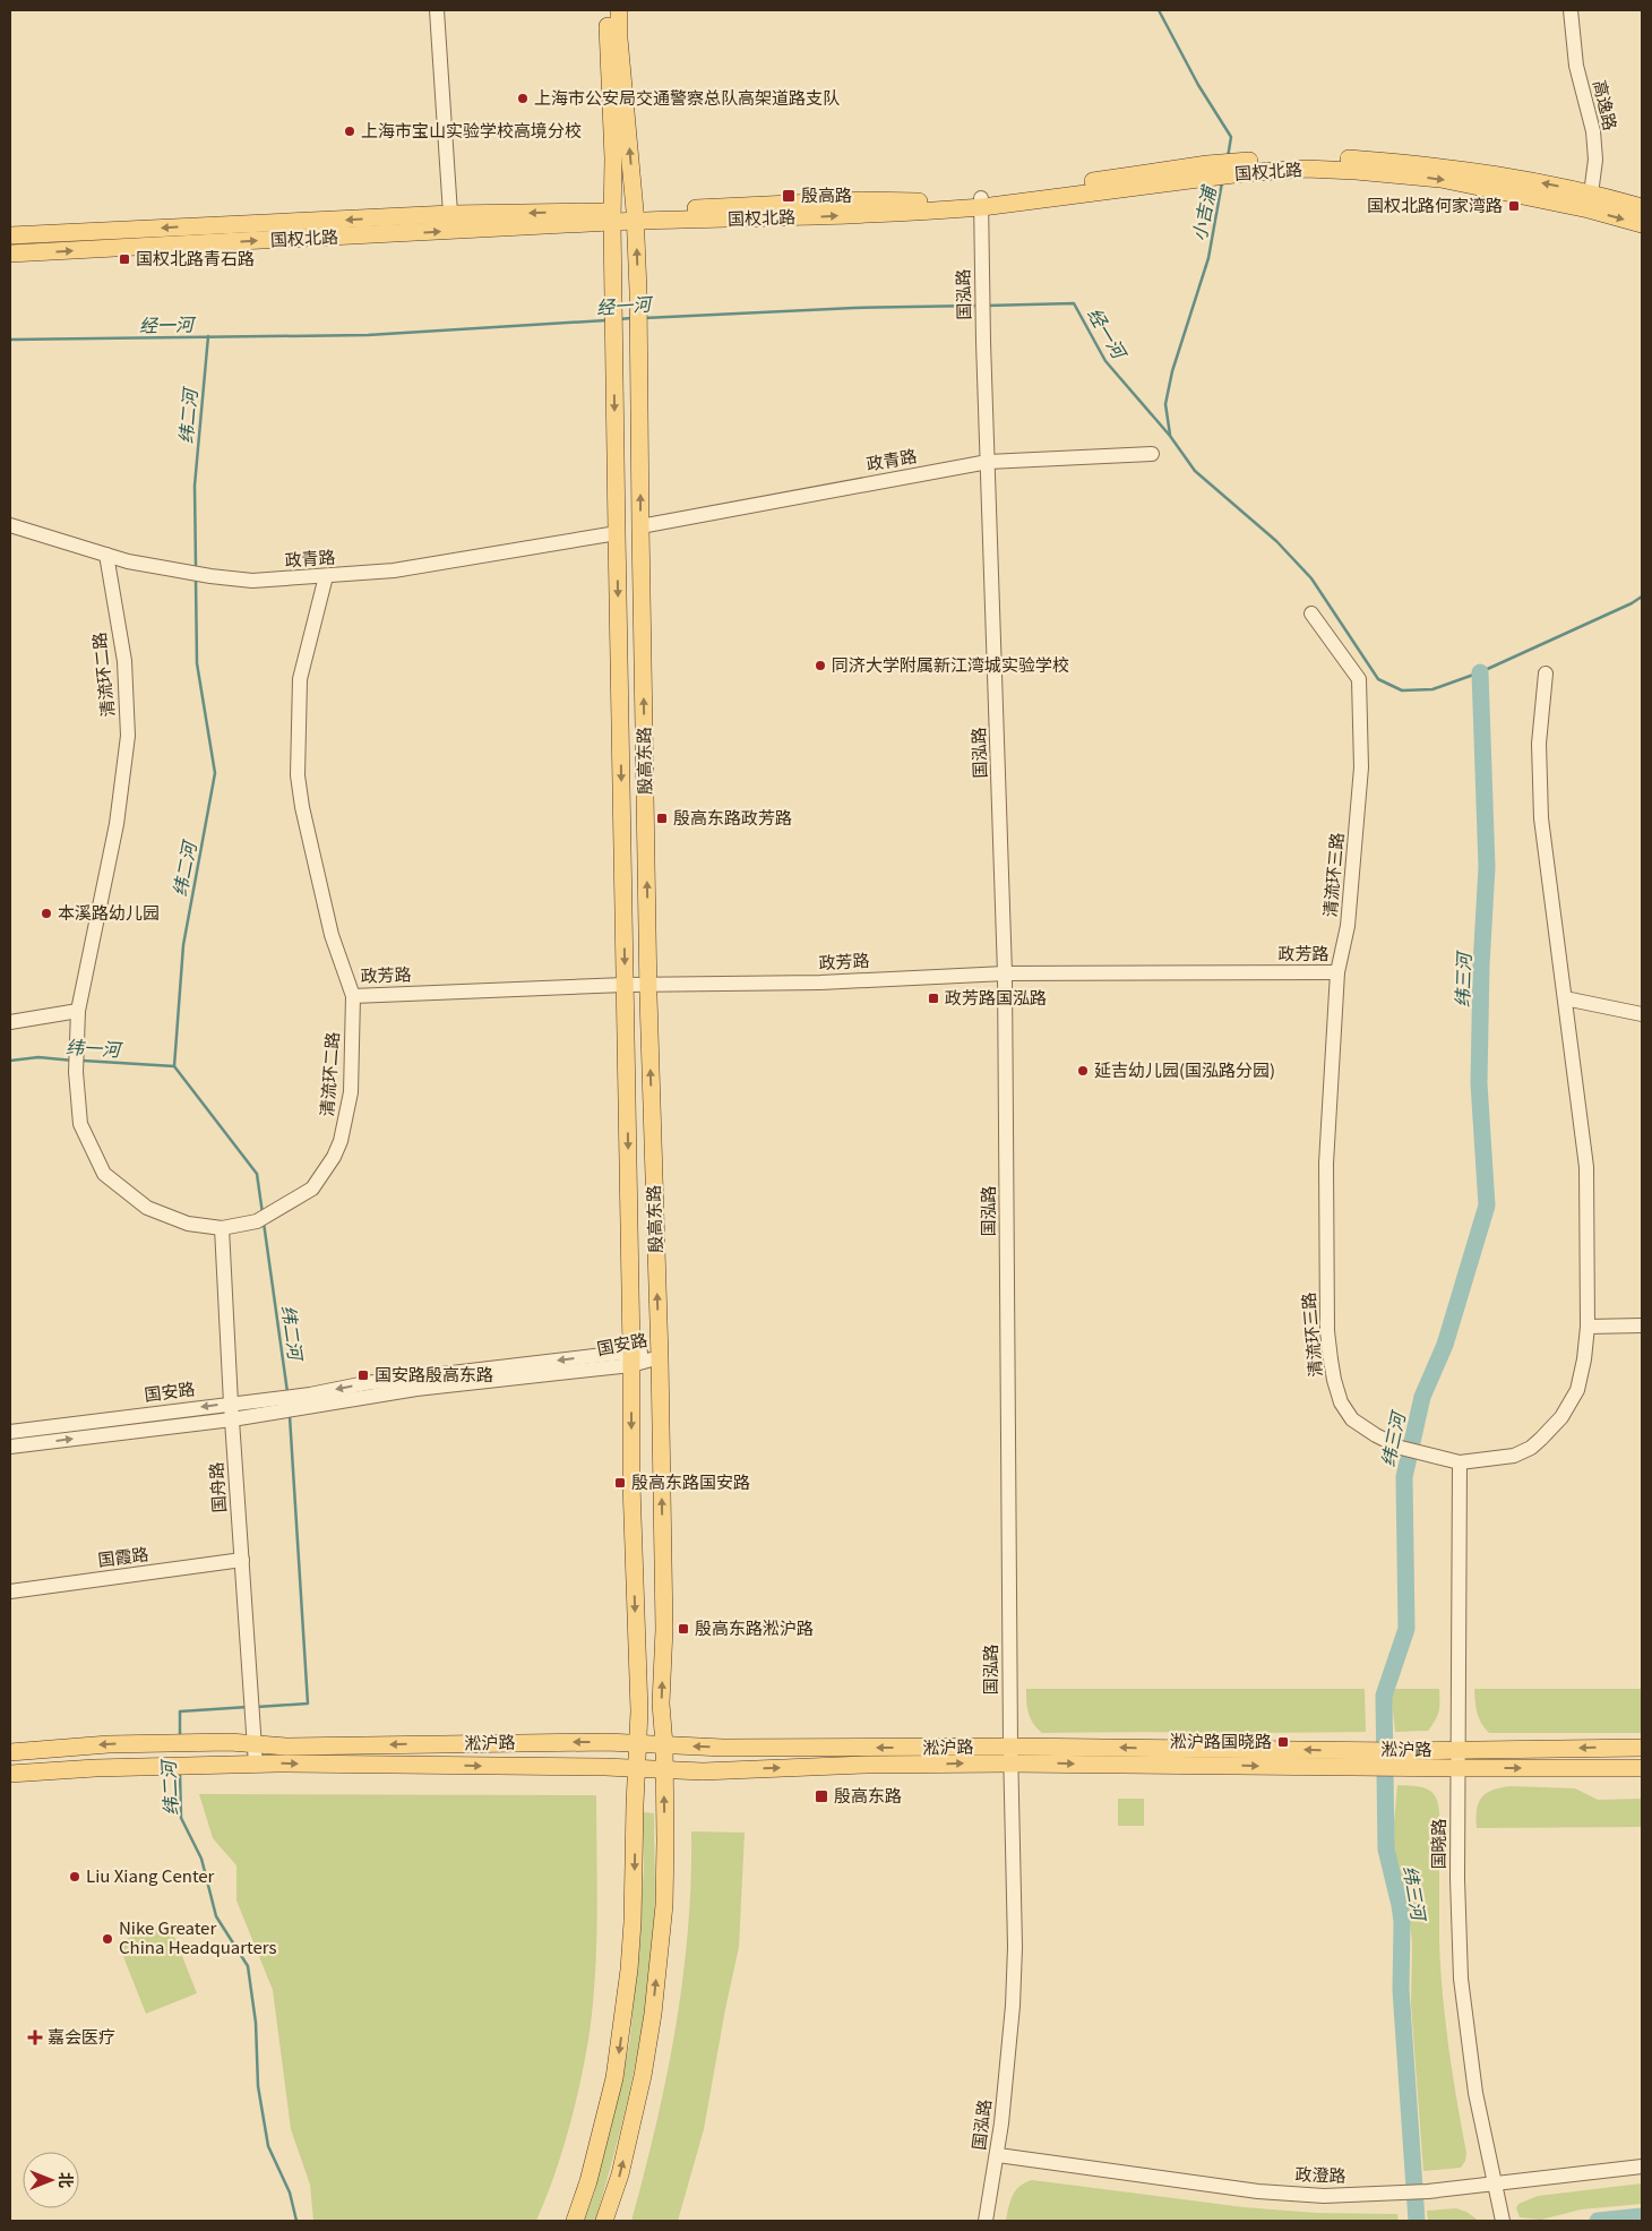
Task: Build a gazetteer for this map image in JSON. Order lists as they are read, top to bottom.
{
  "streets": {
    "main road": ["国权北路", "殷高东路", "淞沪路"],
    "street": [
      "高逸路",
      "国泓路",
      "政青路",
      "清流环二路",
      "清流环三路",
      "政芳路",
      "国安路",
      "国舟路",
      "国霞路",
      "国晓路",
      "政澄路"
    ]
  },
  "crossings": [
    ["高逸路", "国权北路"],
    ["国权北路", "国泓路"],
    ["国权北路", "殷高东路"],
    ["国泓路", "政青路"],
    ["国泓路", "政芳路"],
    ["国泓路", "淞沪路"],
    ["国泓路", "政澄路"],
    ["政青路", "清流环二路"],
    ["政青路", "殷高东路"],
    ["清流环二路", "政芳路"],
    ["清流环二路", "国舟路"],
    ["殷高东路", "政芳路"],
    ["殷高东路", "国安路"],
    ["殷高东路", "淞沪路"],
    ["清流环三路", "政芳路"],
    ["清流环三路", "国晓路"],
    ["国安路", "国舟路"],
    ["国舟路", "国霞路"],
    ["国舟路", "淞沪路"],
    ["淞沪路", "国晓路"],
    ["国晓路", "政澄路"]
  ],
  "water": [
    "小吉浦",
    "经一河",
    "纬二河",
    "纬三河",
    "纬一河"
  ],
  "places": {
    "other": [
      "上海市公安局交通警察总队高架道路支队",
      "上海市宝山实验学校高境分校",
      "同济大学附属新江湾城实验学校",
      "本溪路幼儿园",
      "延吉幼儿园(国泓路分园)",
      "Liu Xiang Center",
      "Nike Greater China Headquarters"
    ],
    "transit": [
      "殷高路",
      "国权北路何家湾路",
      "国权北路青石路",
      "殷高东路政芳路",
      "政芳路国泓路",
      "国安路殷高东路",
      "殷高东路国安路",
      "殷高东路淞沪路",
      "淞沪路国晓路",
      "殷高东路"
    ],
    "health": ["嘉会医疗"]
  },
  "north": "right"
}
